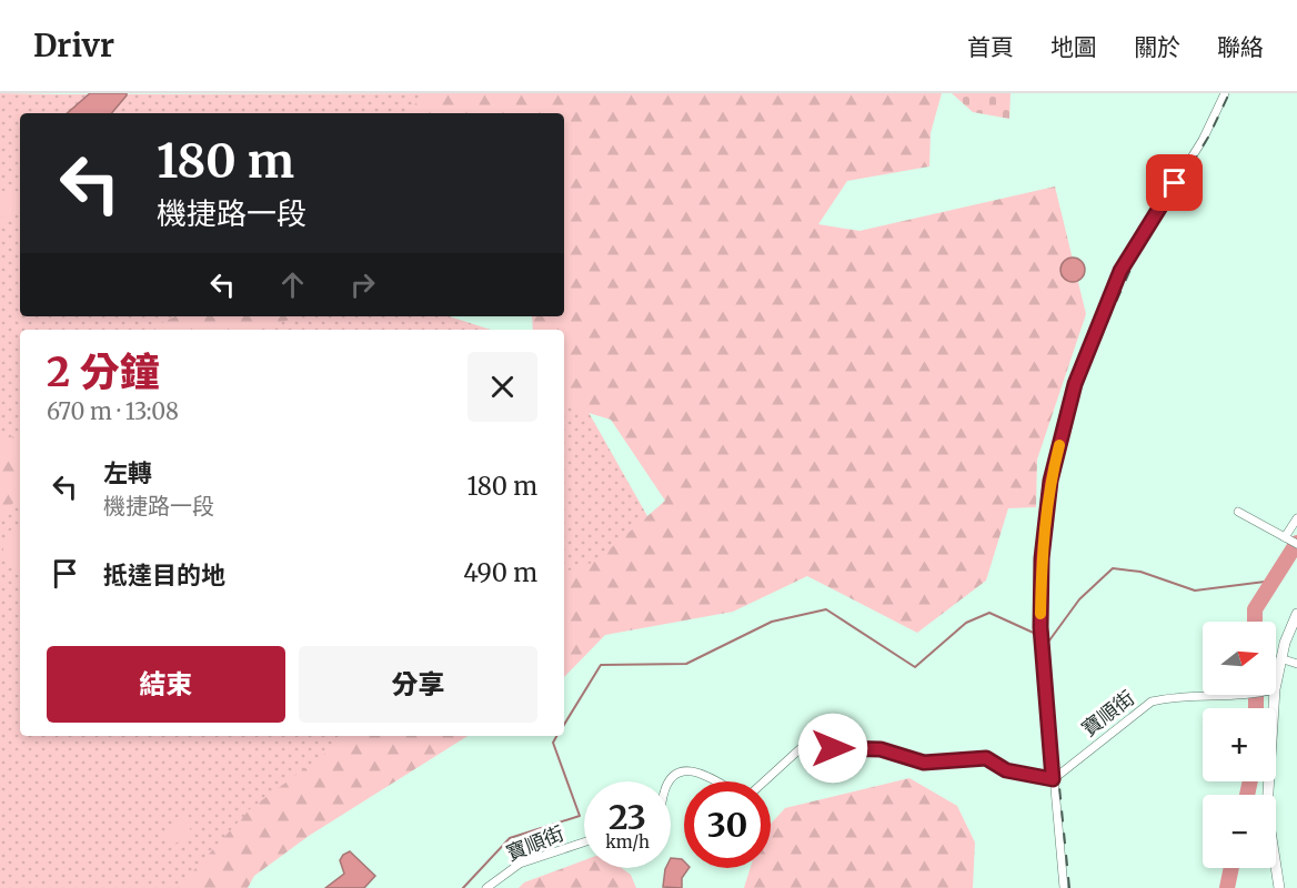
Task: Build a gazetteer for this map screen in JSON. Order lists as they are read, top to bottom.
{
  "streets": {
    "street": ["寶順街"]
  },
  "north": "right",
  "page": {
    "header": "Drivr",
    "nav": [
      "首頁",
      "地圖",
      "關於",
      "聯絡"
    ],
    "turn": ["180 m", "機捷路一段"],
    "heading": ["2 分鐘", "670 m · 13:08"],
    "list": [
      {
        "name": "左轉",
        "note": "機捷路一段",
        "value": "180 m"
      },
      {
        "name": "抵達目的地",
        "value": "490 m"
      }
    ],
    "map_buttons": ["+", "−"],
    "buttons": ["結束", "分享"],
    "speed": "23 km/h",
    "limit": "30"
  }
}
